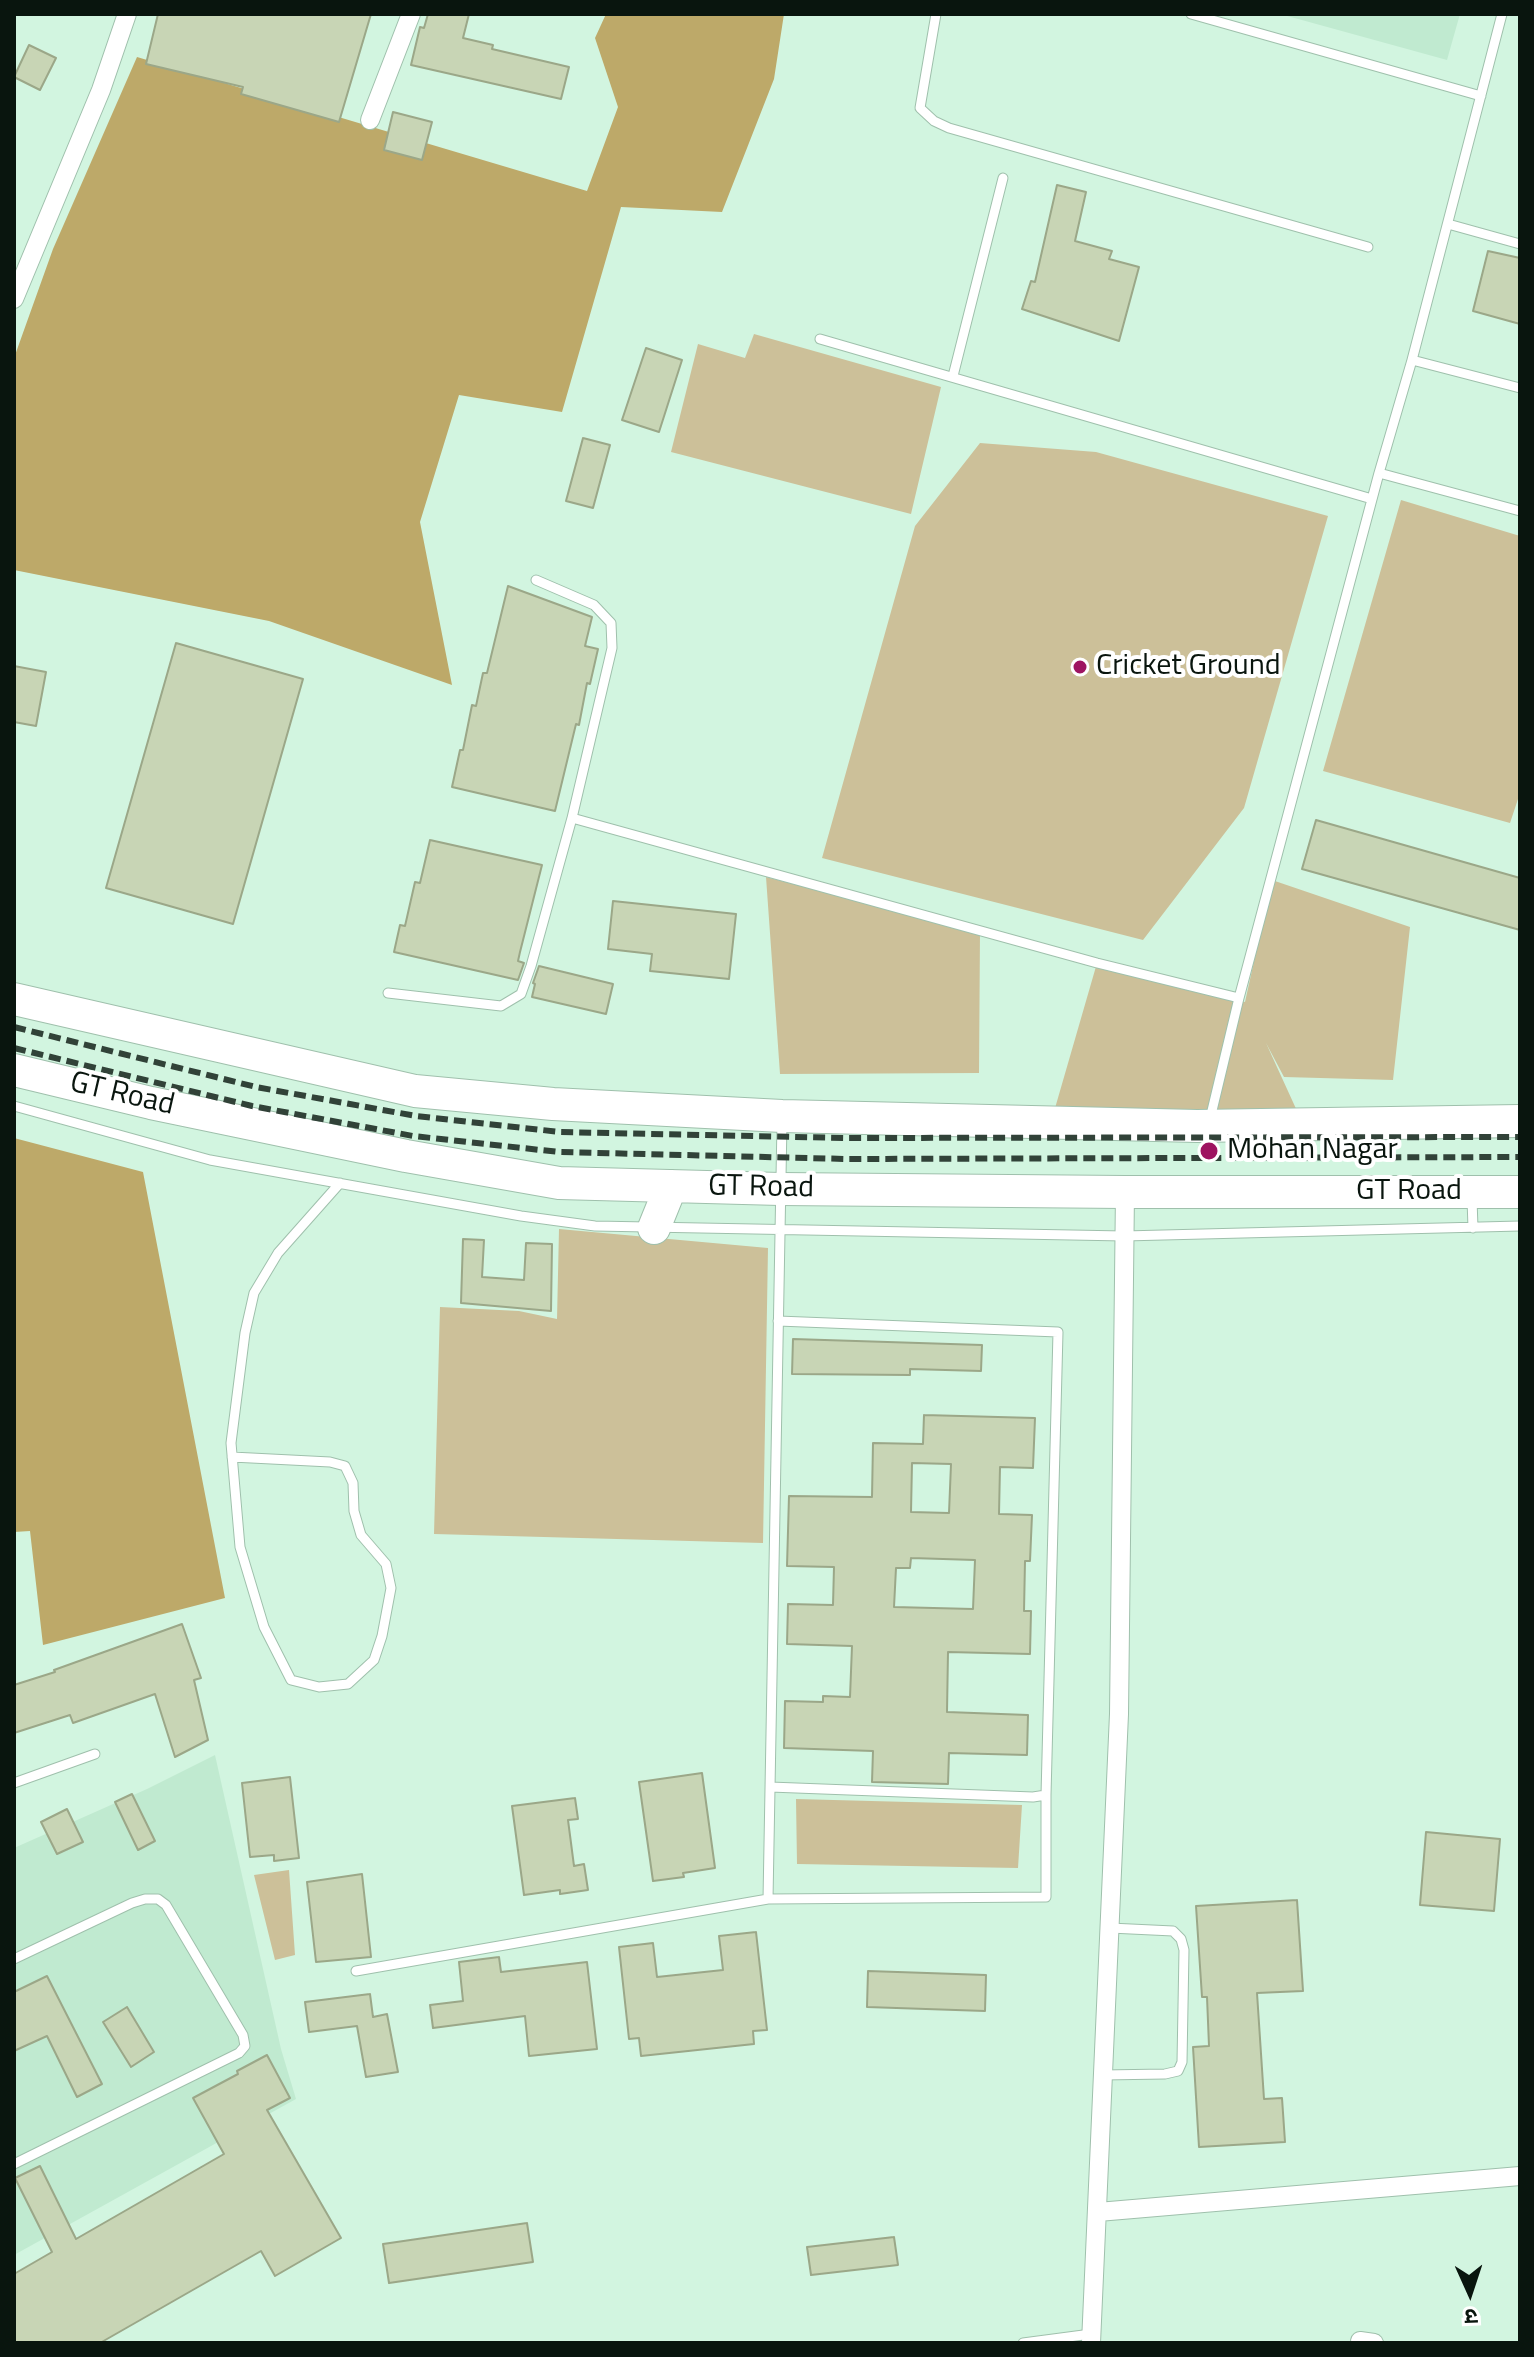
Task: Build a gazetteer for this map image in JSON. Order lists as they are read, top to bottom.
{
  "streets": {
    "highway": ["GT Road"]
  },
  "places": ["Cricket Ground", "Mohan Nagar"],
  "north": "bottom"
}
